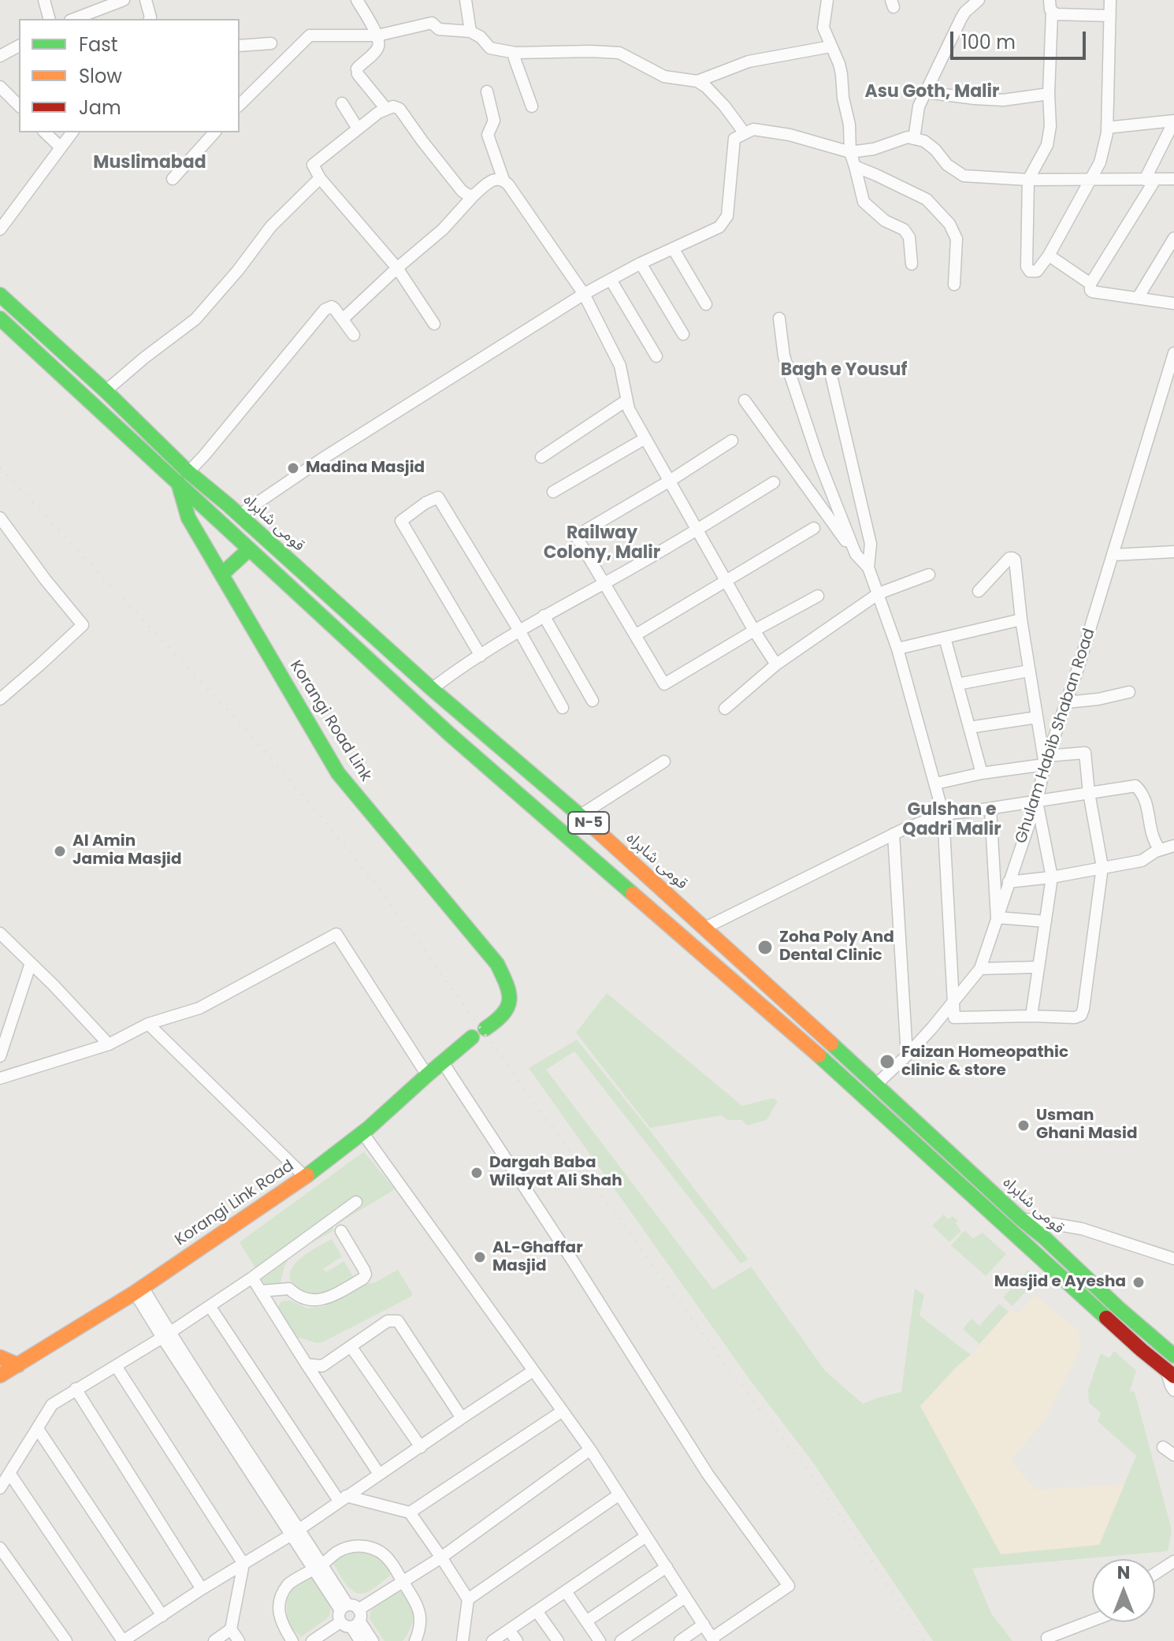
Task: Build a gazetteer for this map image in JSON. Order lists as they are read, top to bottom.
{
  "streets": {
    "main road": [
      "قومی شاہراہ",
      "Korangi Road Link",
      "N-5",
      "Korangi Link Road"
    ],
    "street": ["Ghulam Habib Shaban Road"]
  },
  "crossings": [
    ["قومی شاہراہ", "Korangi Road Link"],
    ["قومی شاہراہ", "Ghulam Habib Shaban Road"]
  ],
  "districts": [
    "Asu Goth, Malir",
    "Muslimabad",
    "Bagh e Yousuf",
    "Railway Colony, Malir",
    "Gulshan e Qadri Malir"
  ],
  "places": [
    "Madina Masjid",
    "Al Amin Jamia Masjid",
    "Zoha Poly And Dental Clinic",
    "Faizan Homeopathic clinic & store",
    "Usman Ghani Masid",
    "Dargah Baba Wilayat Ali Shah",
    "AL-Ghaffar Masjid",
    "Masjid e Ayesha"
  ],
  "legend": ["Fast", "Slow", "Jam"],
  "scale_bar": "100 m",
  "north": "top"
}
